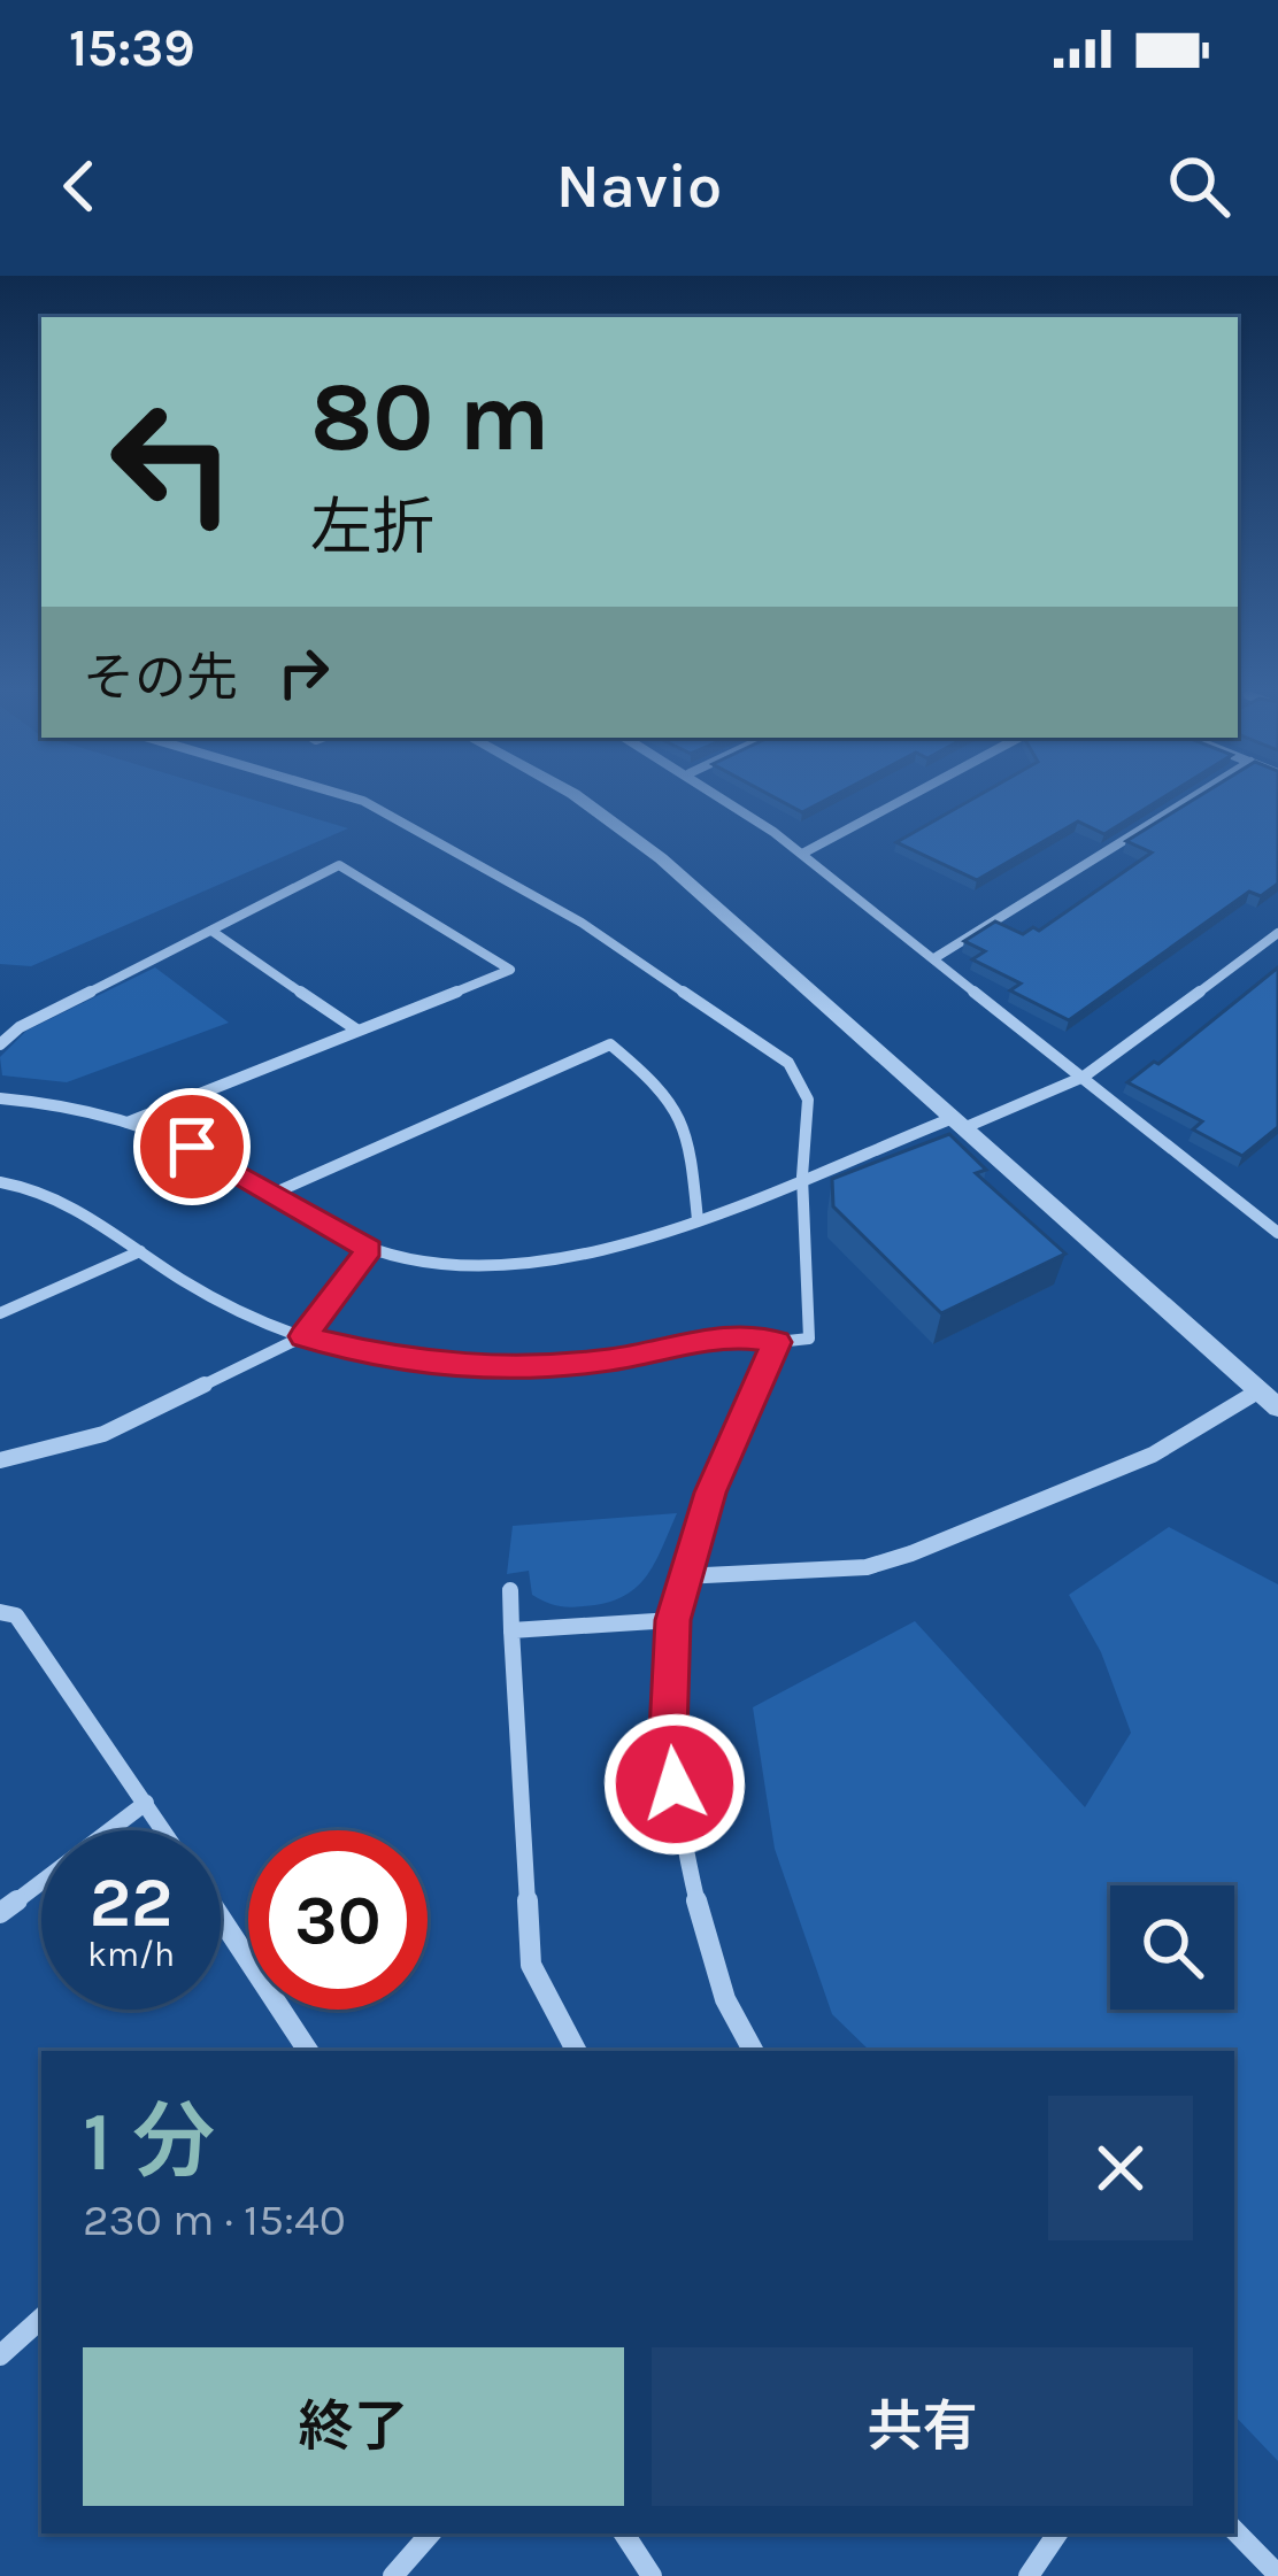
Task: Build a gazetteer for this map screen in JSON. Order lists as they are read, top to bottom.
{
  "page": {
    "status": "15:39",
    "header": "Navio",
    "turn": ["80 m", "左折"],
    "then": "その先",
    "speed": "22 km/h",
    "limit": "30",
    "heading": ["1 分", "230 m · 15:40"],
    "buttons": ["終了", "共有"]
  }
}
